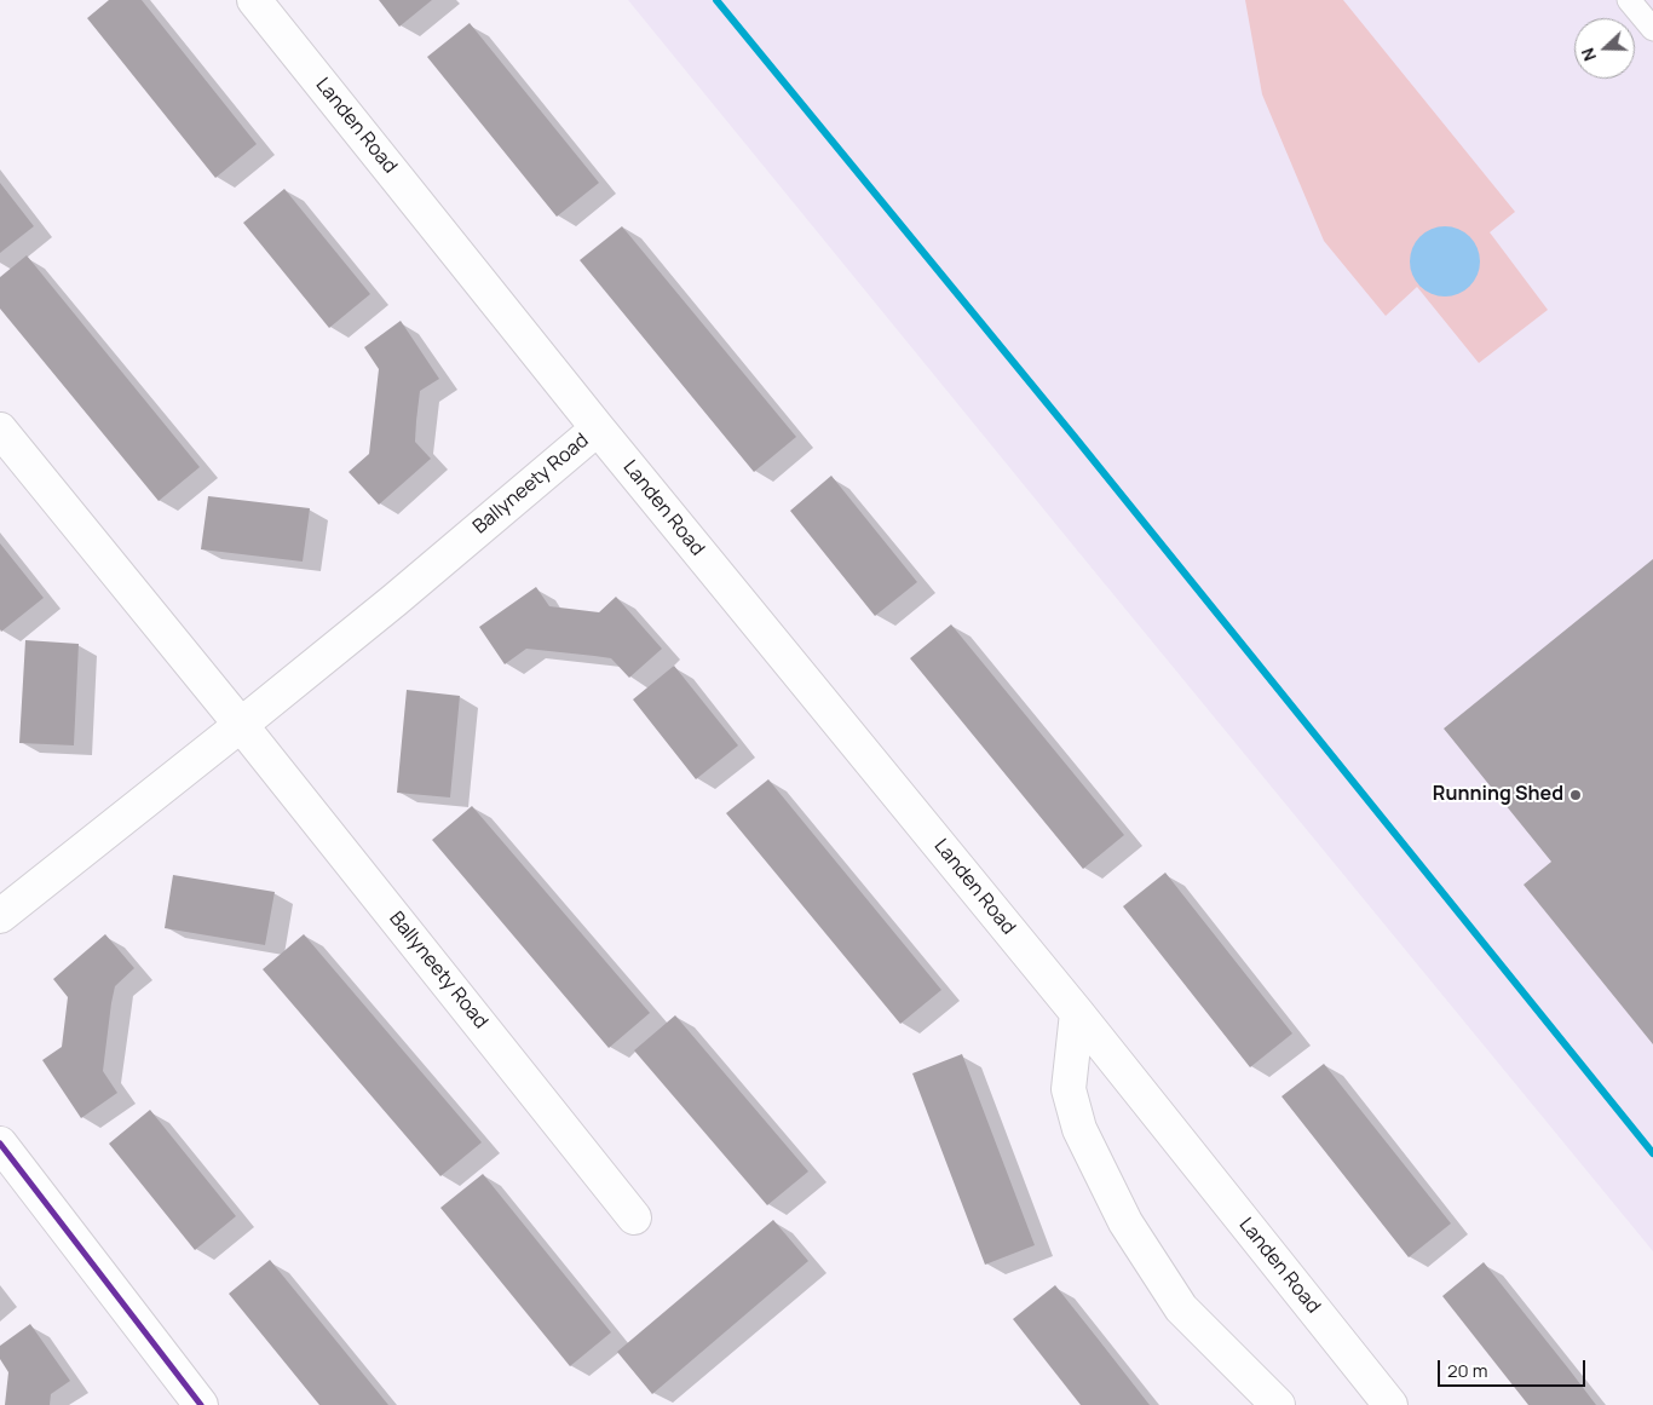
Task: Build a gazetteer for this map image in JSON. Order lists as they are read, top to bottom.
{
  "streets": {
    "street": ["Landen Road", "Ballyneety Road"]
  },
  "crossings": [
    ["Landen Road", "Ballyneety Road"]
  ],
  "places": ["Running Shed"],
  "scale_bar": "20 m",
  "north": "left"
}
